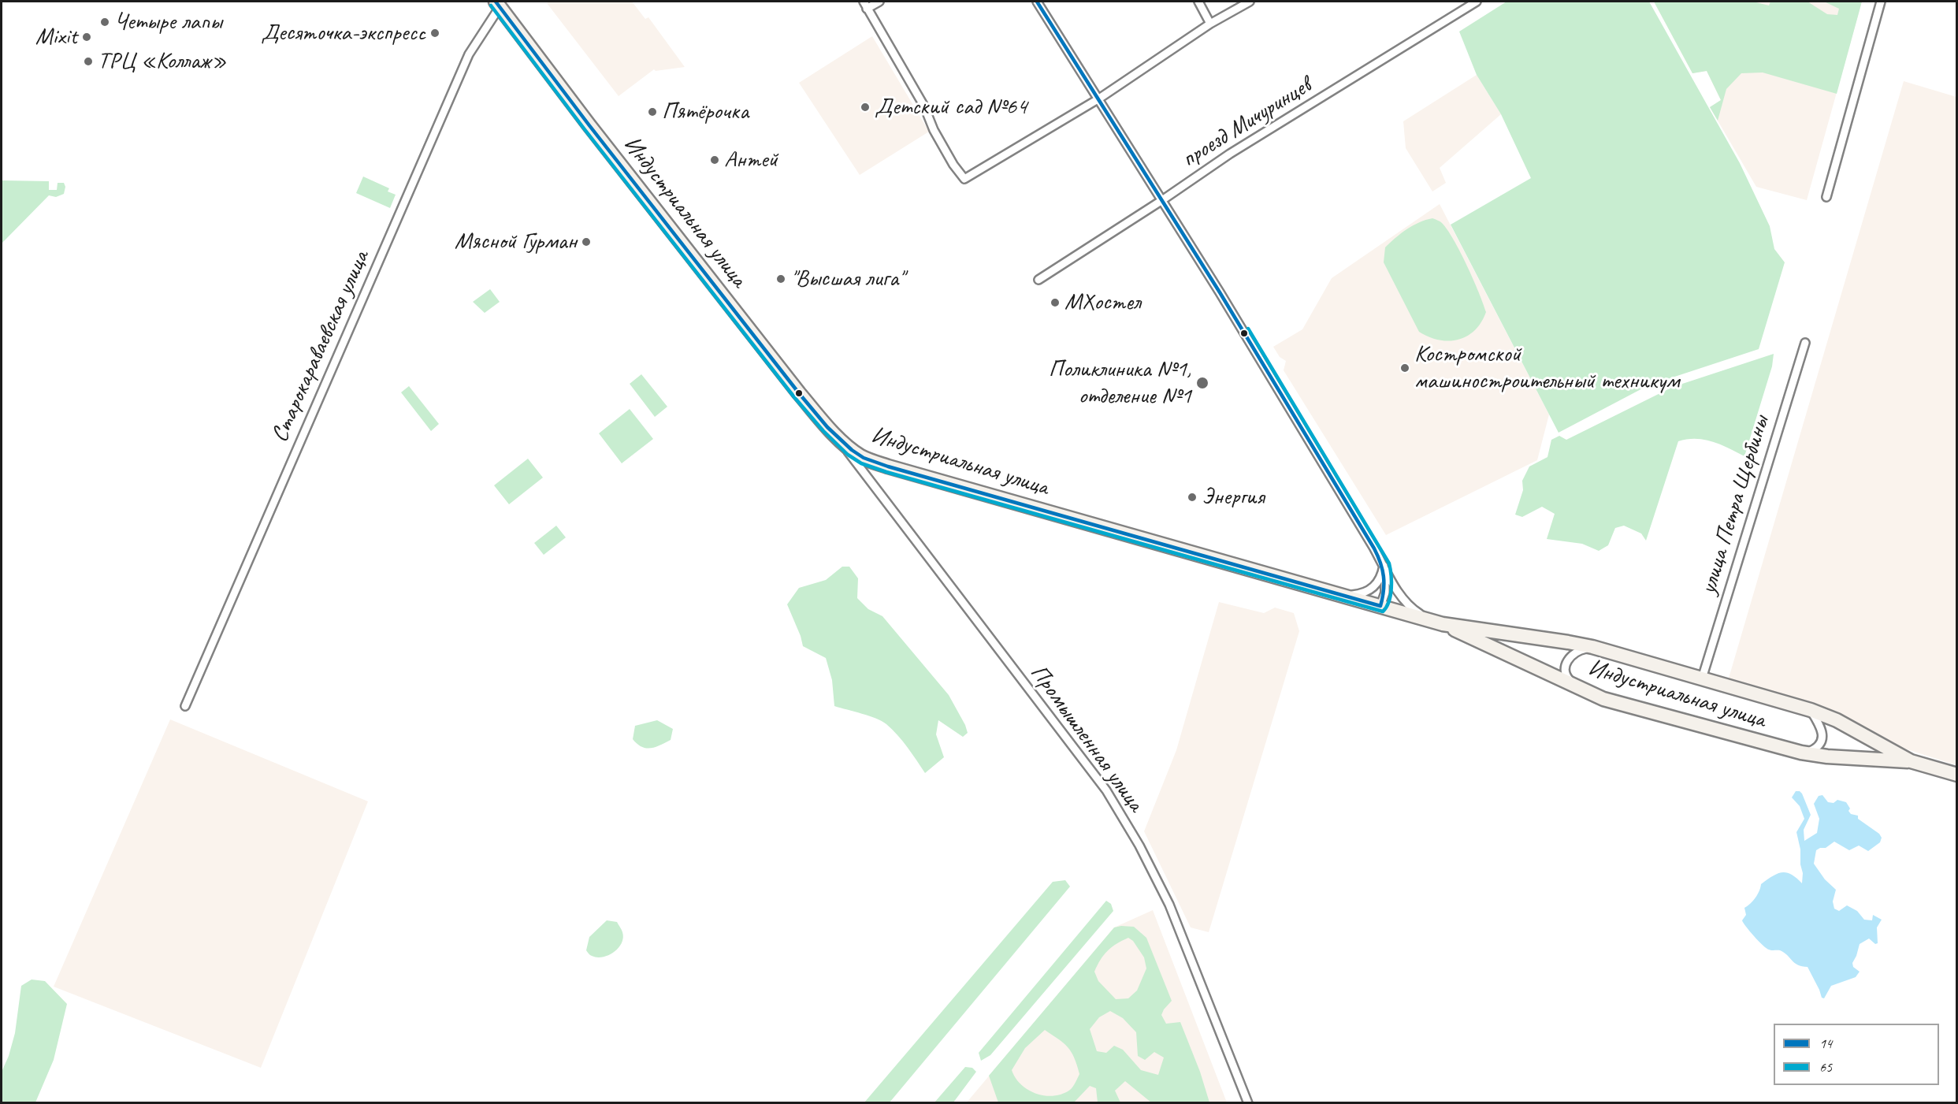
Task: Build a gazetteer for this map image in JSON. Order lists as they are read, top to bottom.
{
  "streets": {
    "highway": ["Индустриальная улица"],
    "street": [
      "проезд Мичуринцев",
      "Старокараваевская улица",
      "улица Петра Щербины",
      "Промышленная улица"
    ]
  },
  "crossings": [
    ["Индустриальная улица", "Старокараваевская улица"],
    ["Индустриальная улица", "улица Петра Щербины"],
    ["Индустриальная улица", "Промышленная улица"]
  ],
  "places": [
    "Четыре лапы",
    "Десяточка-экспресс",
    "Mixit",
    "ТРЦ «Коллаж»",
    "Детский сад №64",
    "Пятёрочка",
    "Антей",
    "Мясной Гурман",
    "\"Высшая лига\"",
    "МХостел",
    "Костромской машиностроительный техникум",
    "Поликлиника №1, отделение №1",
    "Энергия"
  ],
  "lines": ["transit line 14", "transit line 65"],
  "legend": ["14", "65"]
}
